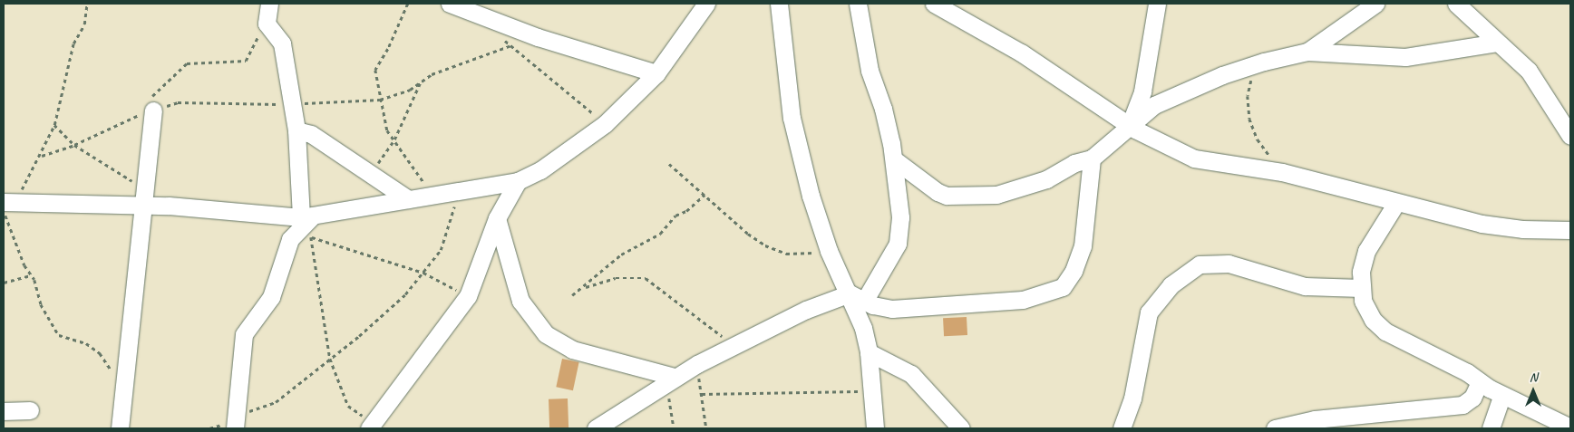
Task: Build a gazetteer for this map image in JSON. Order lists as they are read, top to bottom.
{
  "north": "top"
}
